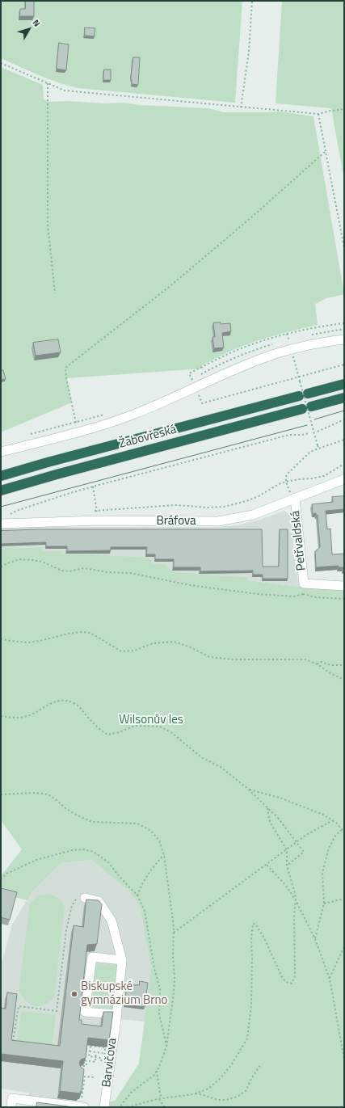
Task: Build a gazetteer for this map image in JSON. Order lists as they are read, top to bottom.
{
  "streets": {
    "highway": ["Žabovřeská"],
    "street": ["Bráfova", "Petřvaldská", "Barvičova"]
  },
  "crossings": [
    ["Bráfova", "Petřvaldská"]
  ],
  "parks": ["Wilsonův les"],
  "places": ["Biskupské gymnázium Brno"],
  "north": "top right"
}
